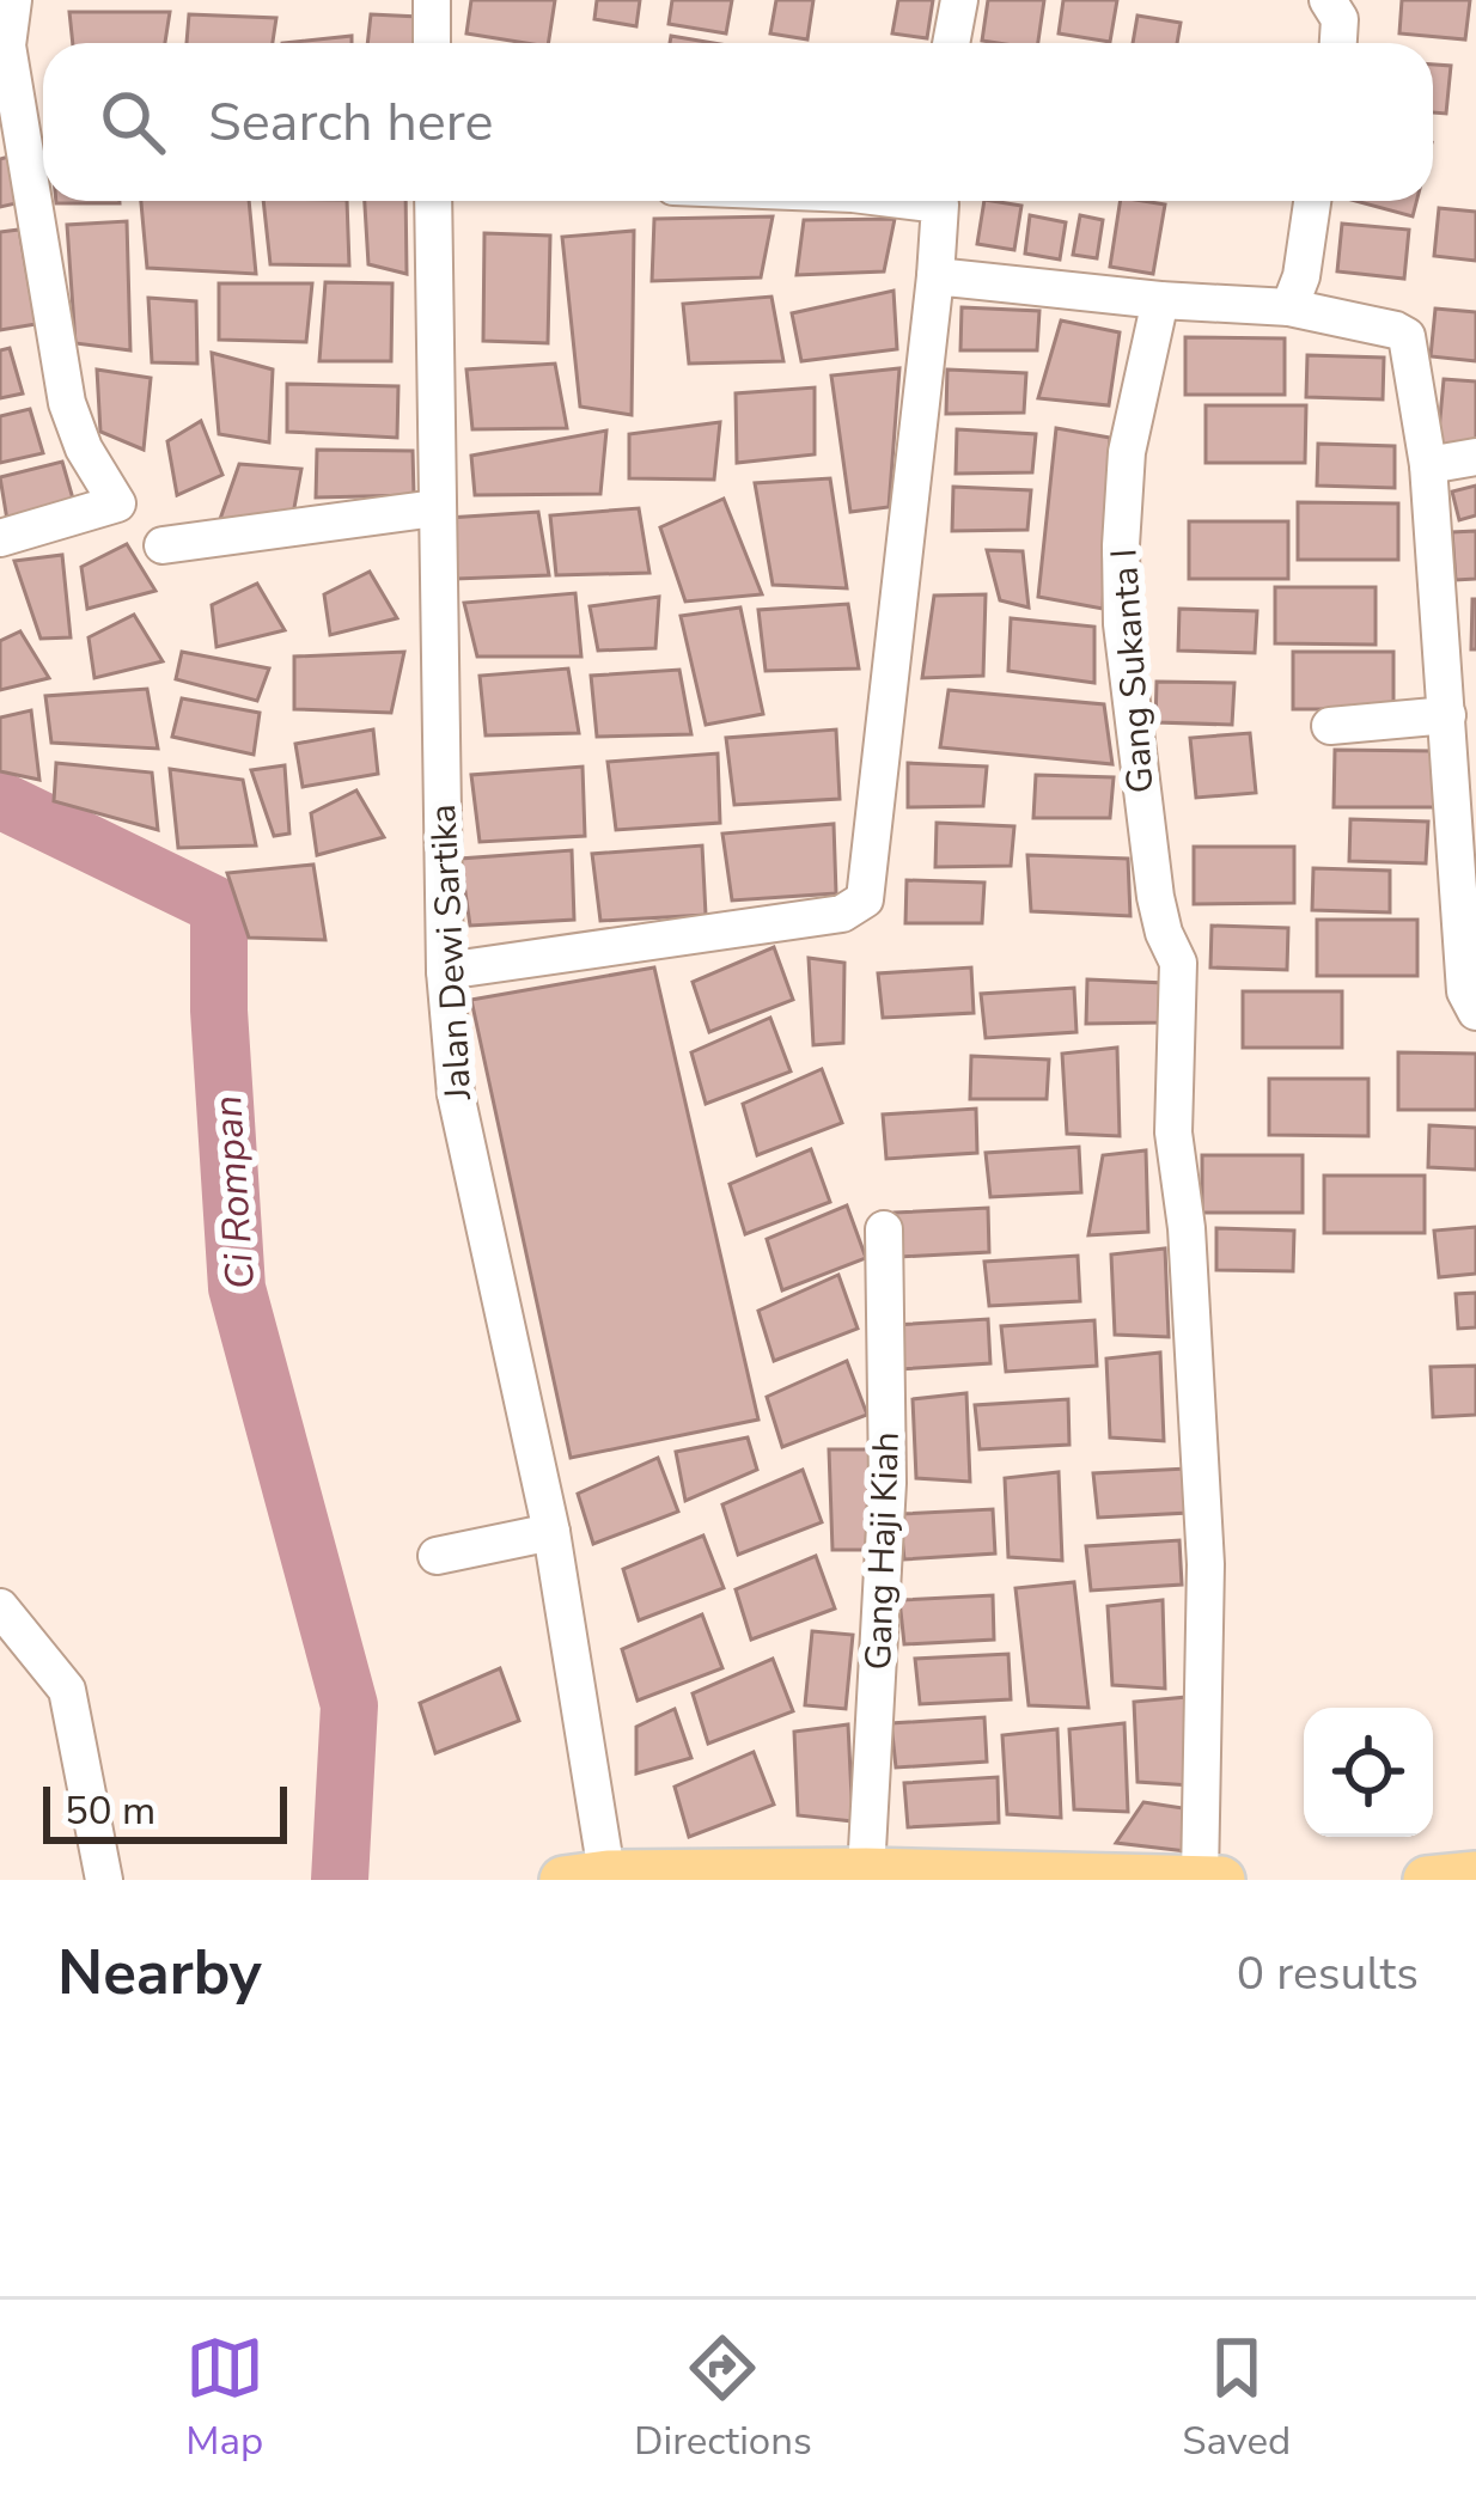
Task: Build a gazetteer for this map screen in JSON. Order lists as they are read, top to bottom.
{
  "streets": {
    "street": ["Gang Sukanta I", "Jalan Dewi Sartika", "Gang Haji Kiah"]
  },
  "water": ["Ci Rompan"],
  "scale_bar": "50 m",
  "page": {
    "search": "Search here",
    "scale": "50 m",
    "heading": ["Nearby", "0 results"],
    "nav": ["Map", "Directions", "Saved"]
  }
}
